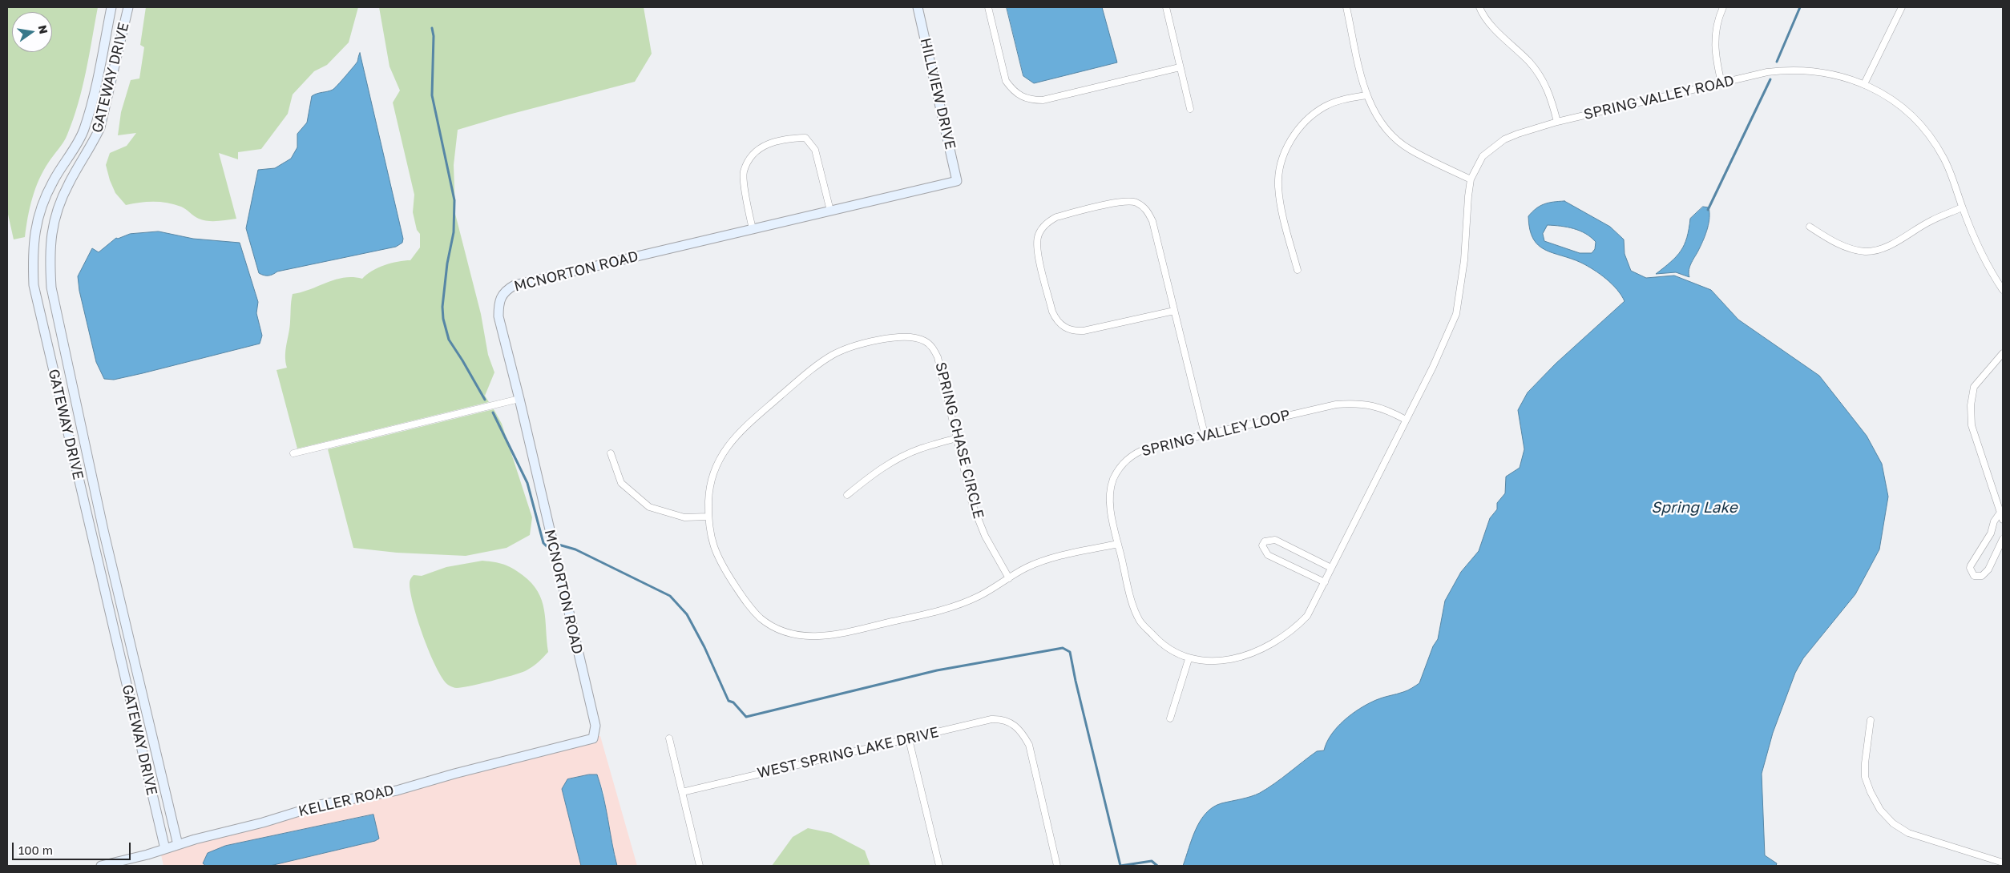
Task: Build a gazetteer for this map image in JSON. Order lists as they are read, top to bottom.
{
  "streets": {
    "street": [
      "GATEWAY DRIVE",
      "HILLVIEW DRIVE",
      "SPRING VALLEY ROAD",
      "MCNORTON ROAD",
      "SPRING VALLEY LOOP",
      "SPRING CHASE CIRCLE",
      "WEST SPRING LAKE DRIVE",
      "KELLER ROAD"
    ]
  },
  "crossings": [
    ["GATEWAY DRIVE", "KELLER ROAD"],
    ["HILLVIEW DRIVE", "MCNORTON ROAD"],
    ["SPRING VALLEY ROAD", "SPRING VALLEY LOOP"],
    ["MCNORTON ROAD", "KELLER ROAD"],
    ["SPRING VALLEY LOOP", "SPRING CHASE CIRCLE"]
  ],
  "water": ["Spring Lake"],
  "scale_bar": "100 m",
  "north": "right"
}
